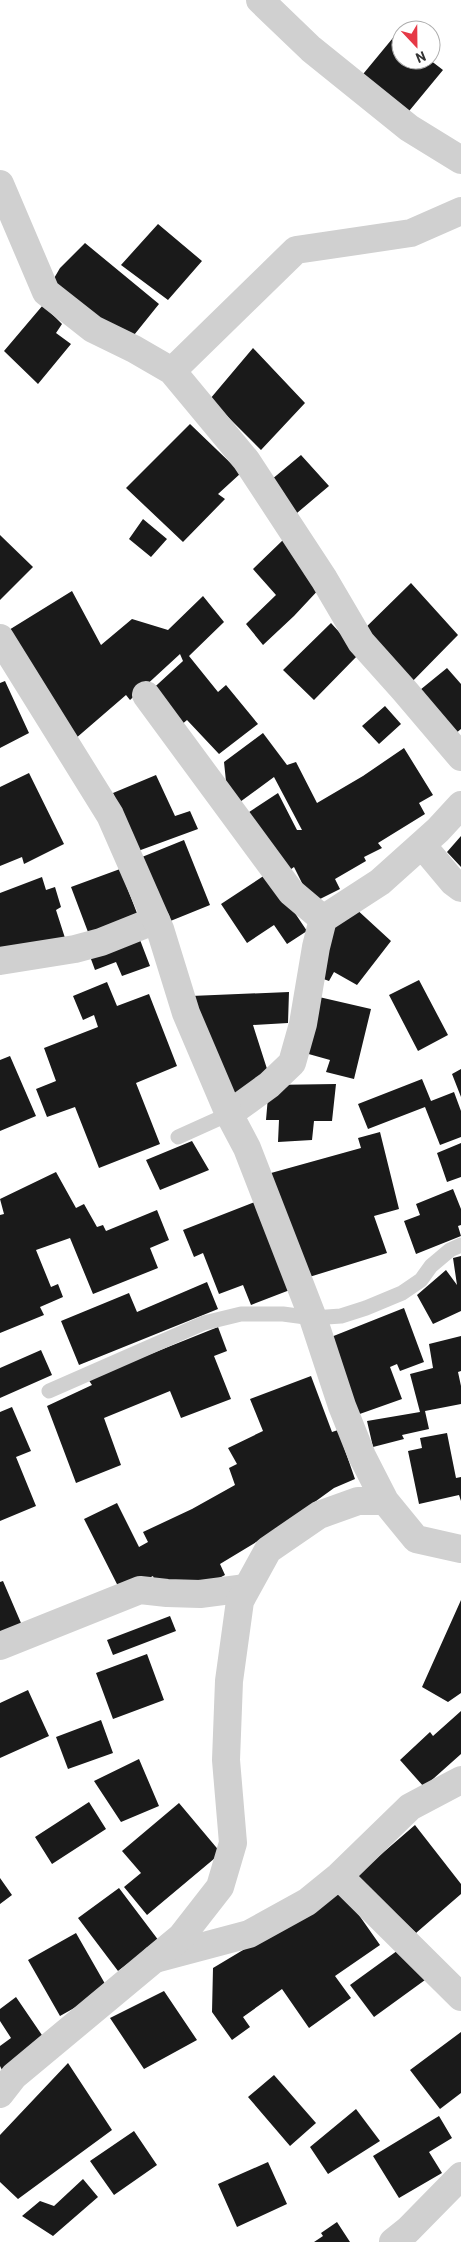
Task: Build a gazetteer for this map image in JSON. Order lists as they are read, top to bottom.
{
  "north": "bottom"
}
